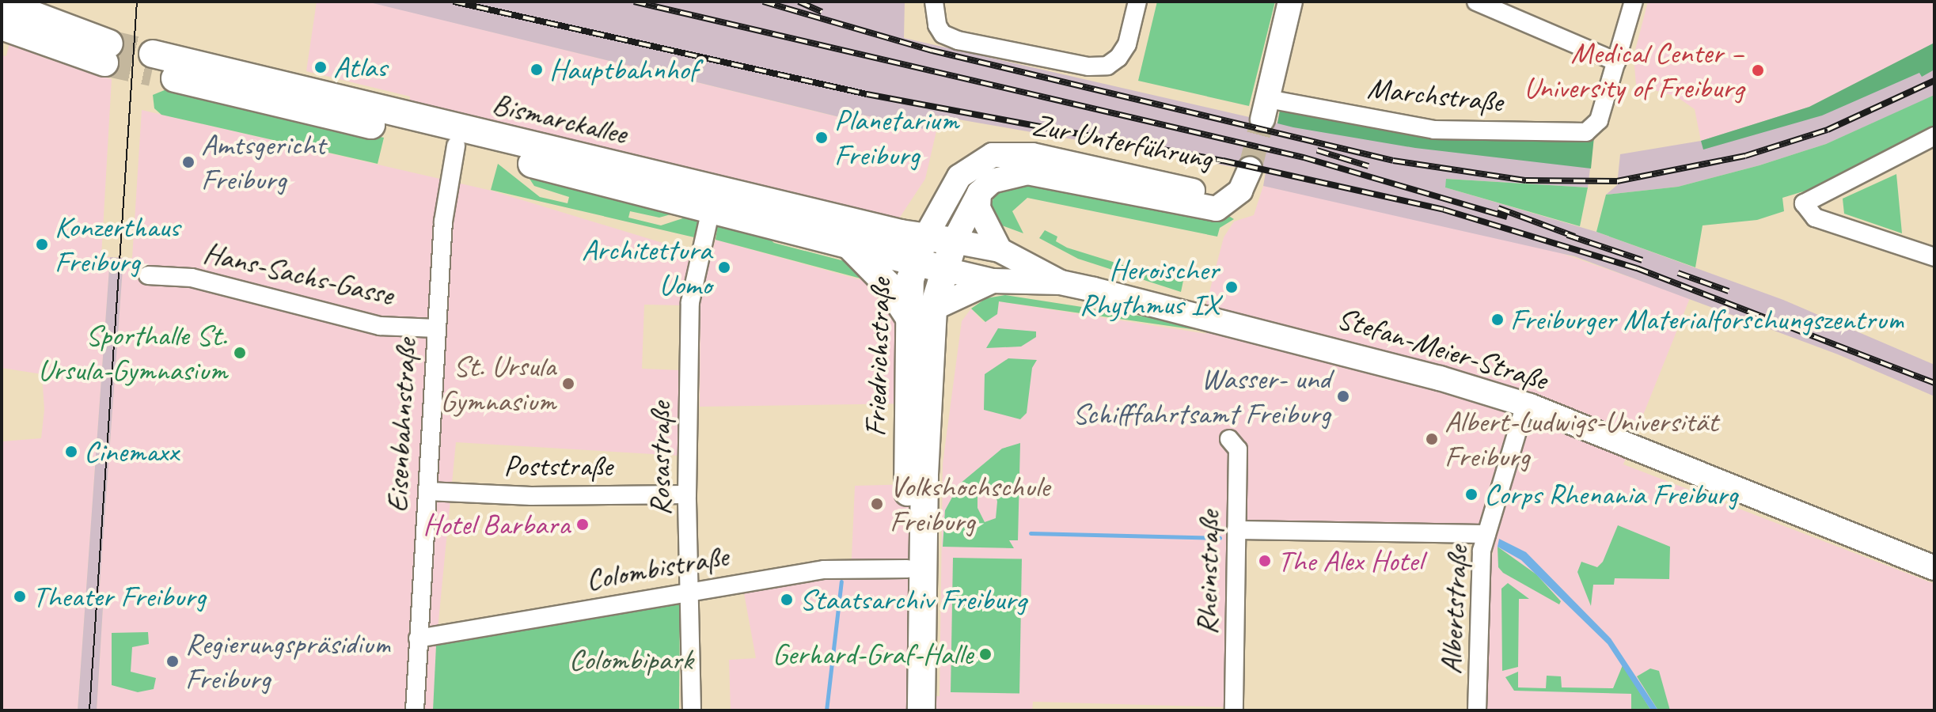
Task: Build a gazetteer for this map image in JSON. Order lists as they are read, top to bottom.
{
  "streets": {
    "main road": [
      "Bismarckallee",
      "Zur Unterführung",
      "Stefan-Meier-Straße",
      "Friedrichstraße"
    ],
    "street": [
      "Marchstraße",
      "Hans-Sachs-Gasse",
      "Eisenbahnstraße",
      "Rosastraße",
      "Poststraße",
      "Colombistraße",
      "Rheinstraße",
      "Albertstraße"
    ]
  },
  "crossings": [
    ["Bismarckallee", "Zur Unterführung"],
    ["Bismarckallee", "Stefan-Meier-Straße"],
    ["Bismarckallee", "Friedrichstraße"],
    ["Bismarckallee", "Eisenbahnstraße"],
    ["Bismarckallee", "Rosastraße"],
    ["Zur Unterführung", "Stefan-Meier-Straße"],
    ["Zur Unterführung", "Friedrichstraße"],
    ["Hans-Sachs-Gasse", "Eisenbahnstraße"],
    ["Stefan-Meier-Straße", "Friedrichstraße"],
    ["Stefan-Meier-Straße", "Albertstraße"],
    ["Friedrichstraße", "Colombistraße"],
    ["Eisenbahnstraße", "Poststraße"],
    ["Eisenbahnstraße", "Colombistraße"],
    ["Rosastraße", "Poststraße"],
    ["Rosastraße", "Colombistraße"]
  ],
  "parks": ["Colombipark"],
  "places": [
    "Atlas",
    "Hauptbahnhof",
    "Medical Center – University of Freiburg",
    "Planetarium Freiburg",
    "Amtsgericht Freiburg",
    "Konzerthaus Freiburg",
    "Architettura Uomo",
    "Heroischer Rhythmus IX",
    "Freiburger Materialforschungszentrum",
    "Sporthalle St. Ursula-Gymnasium",
    "St. Ursula Gymnasium",
    "Wasser- und Schifffahrtsamt Freiburg",
    "Albert-Ludwigs-Universität Freiburg",
    "Cinemaxx",
    "Corps Rhenania Freiburg",
    "Volkshochschule Freiburg",
    "Hotel Barbara",
    "The Alex Hotel",
    "Theater Freiburg",
    "Staatsarchiv Freiburg",
    "Gerhard-Graf-Halle",
    "Regierungspräsidium Freiburg"
  ]
}
